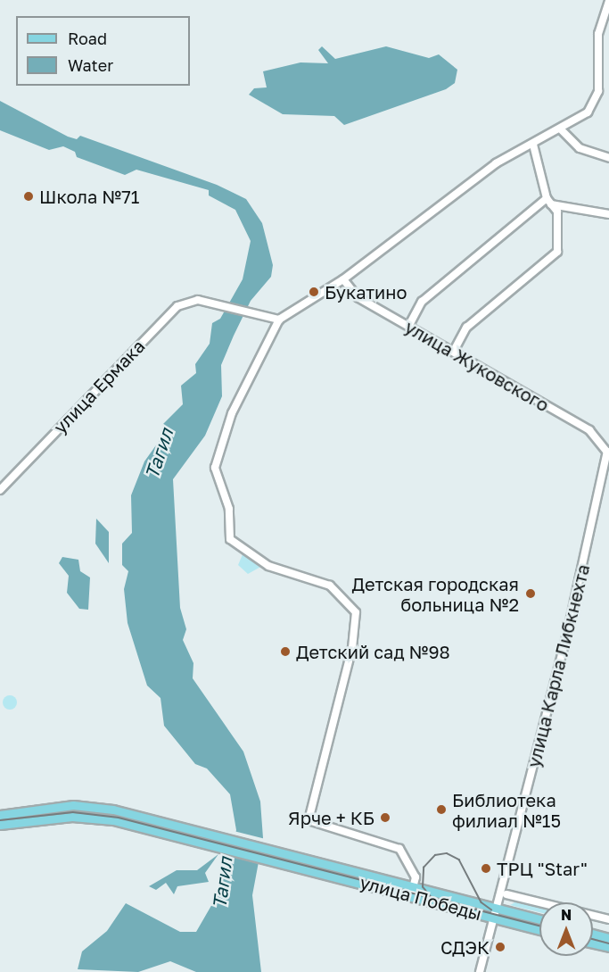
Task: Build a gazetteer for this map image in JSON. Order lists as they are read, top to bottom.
{
  "streets": {
    "main road": ["улица Победы"],
    "street": ["улица Жуковского", "улица Ермака", "улица Карла Либкнехта"]
  },
  "crossings": [
    ["улица Жуковского", "улица Карла Либкнехта"],
    ["улица Карла Либкнехта", "улица Победы"]
  ],
  "water": ["Тагил"],
  "places": [
    "Школа №71",
    "Букатино",
    "Детская городская больница №2",
    "Детский сад №98",
    "Библиотека филиал №15",
    "Ярче + КБ",
    "ТРЦ \"Star\"",
    "СДЭК"
  ],
  "legend": ["Road", "Water"],
  "north": "top"
}
